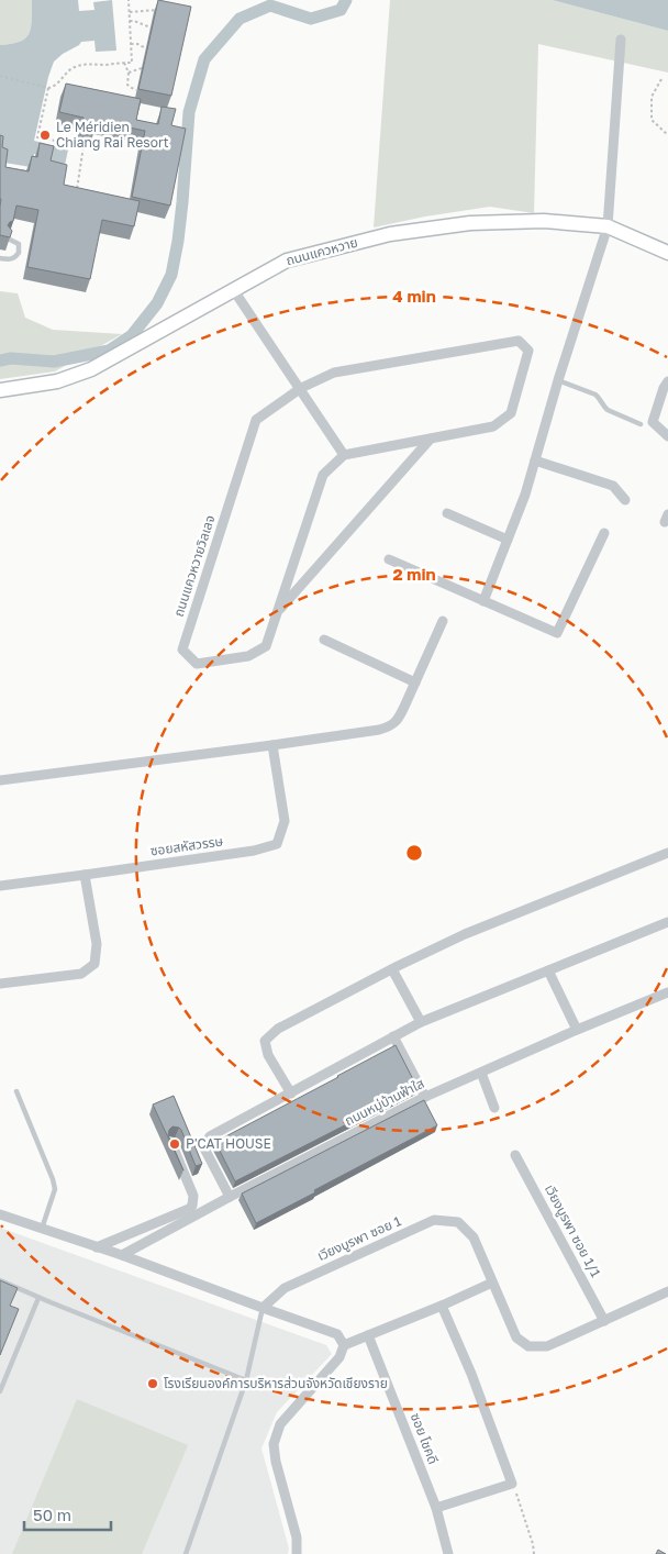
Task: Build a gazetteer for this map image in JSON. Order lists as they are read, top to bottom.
{
  "streets": {
    "street": [
      "ถนนแควหวาย",
      "ถนนแควหวายวิลเลจ",
      "ซอยสหัสวรรษ",
      "ถนนหมู่บ้านฟ้าใส",
      "เวียงบูรพา ซอย 1/1",
      "เวียงบูรพา ซอย 1",
      "ซอย โชคดี"
    ]
  },
  "crossings": [
    ["เวียงบูรพา ซอย 1/1", "เวียงบูรพา ซอย 1"]
  ],
  "places": ["Le Méridien Chiang Rai Resort", "P'CAT HOUSE", "โรงเรียนองค์การบริหารส่วนจังหวัดเชียงราย"],
  "scale_bar": "50 m",
  "rings": ["4 min", "2 min"]
}
